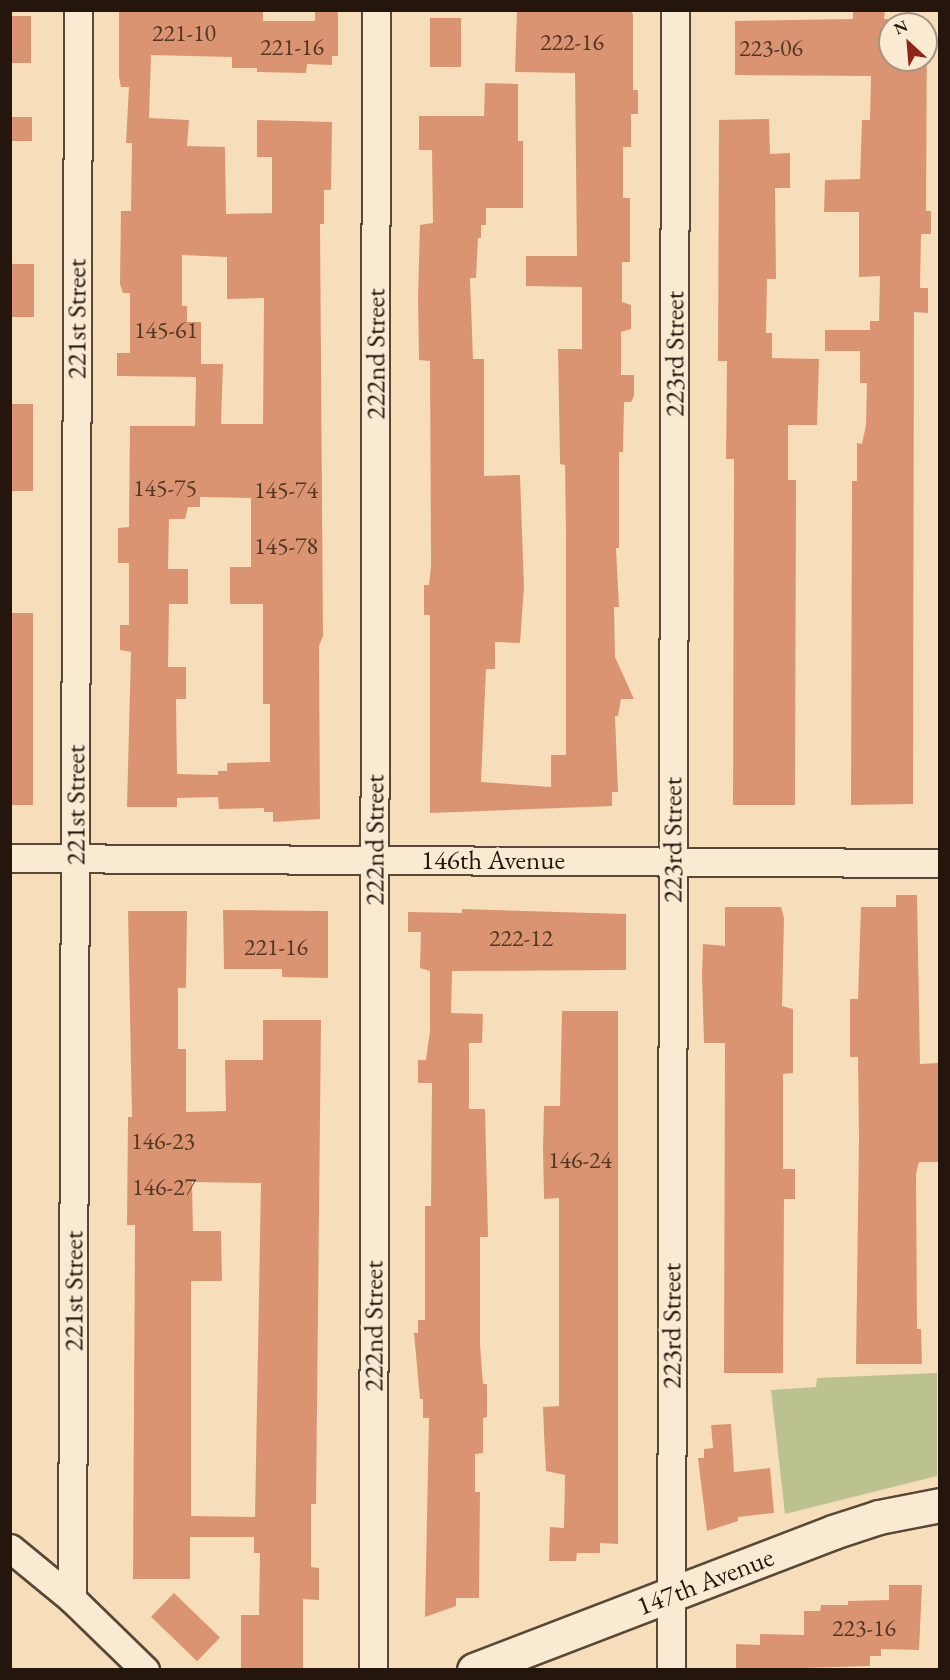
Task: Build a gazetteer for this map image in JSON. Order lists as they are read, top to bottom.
{
  "streets": {
    "street": [
      "221st Street",
      "222nd Street",
      "223rd Street",
      "146th Avenue",
      "147th Avenue"
    ]
  },
  "crossings": [
    ["221st Street", "146th Avenue"],
    ["222nd Street", "146th Avenue"],
    ["223rd Street", "146th Avenue"],
    ["223rd Street", "147th Avenue"]
  ],
  "house_numbers": [
    "221-10",
    "222-16",
    "221-16",
    "223-06",
    "145-61",
    "145-75",
    "145-74",
    "145-78",
    "222-12",
    "221-16",
    "146-23",
    "146-24",
    "146-27",
    "223-16"
  ],
  "north": "top left"
}
